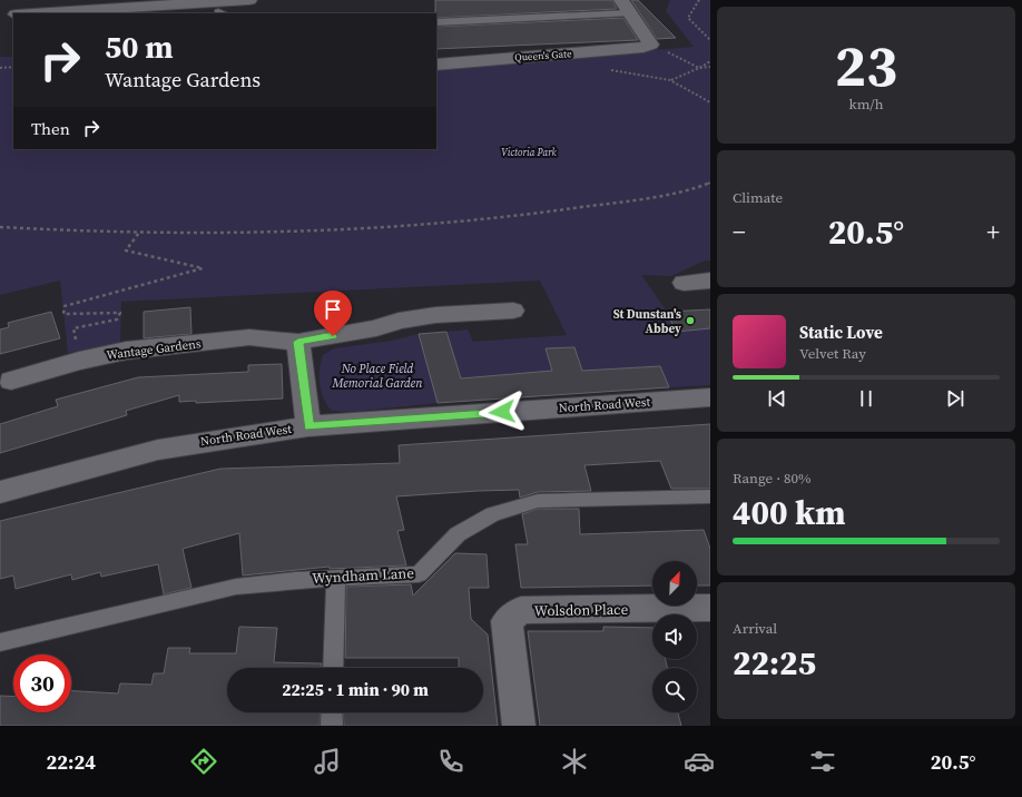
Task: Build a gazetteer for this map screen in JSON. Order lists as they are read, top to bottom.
{
  "streets": {
    "street": [
      "Queen's Gate",
      "Wantage Gardens",
      "North Road West",
      "Wolsdon Place"
    ],
    "lane": ["Wyndham Lane"]
  },
  "parks": ["Victoria Park", "No Place Field Memorial Garden"],
  "places": ["St Dunstan's Abbey"],
  "north": "top right",
  "page": {
    "tile": [
      ["23", "km/h"],
      "Climate",
      ["Range · 80%", "400 km"],
      ["Arrival", "22:25"]
    ],
    "turn": ["50 m", "Wantage Gardens"],
    "then": "Then",
    "heat": ["−", "20.5°", "+"],
    "song": ["Static Love", "Velvet Ray"],
    "limit": "30",
    "trip": "22:25 · 1 min · 90 m",
    "tabs": ["22:24", "20.5°"]
  }
}
